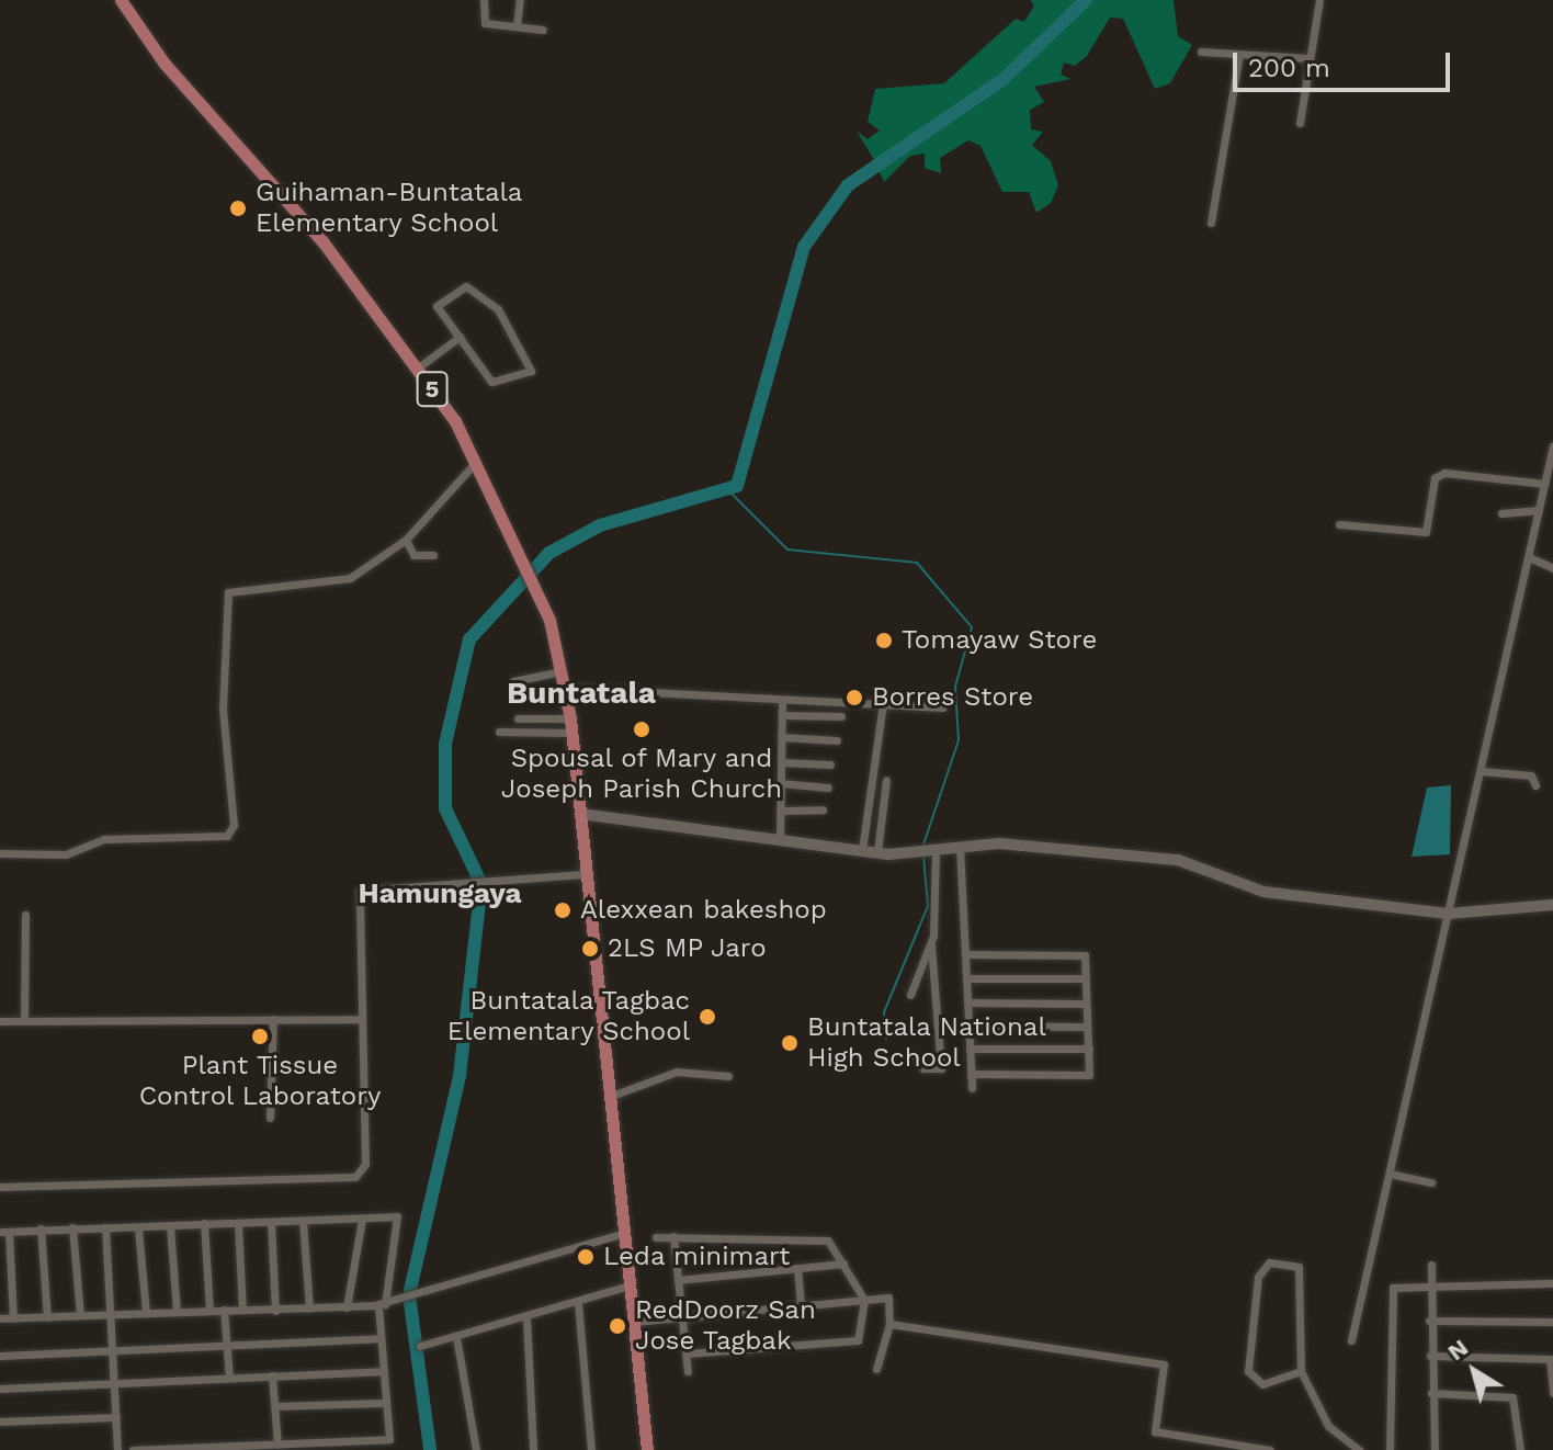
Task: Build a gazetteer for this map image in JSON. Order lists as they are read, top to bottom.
{
  "streets": {
    "main road": ["5"]
  },
  "districts": ["Buntatala", "Hamungaya"],
  "places": [
    "Guihaman-Buntatala Elementary School",
    "Tomayaw Store",
    "Borres Store",
    "Spousal of Mary and Joseph Parish Church",
    "Alexxean bakeshop",
    "2LS MP Jaro",
    "Buntatala Tagbac Elementary School",
    "Plant Tissue Control Laboratory",
    "Buntatala National High School",
    "Leda minimart",
    "RedDoorz San Jose Tagbak"
  ],
  "scale_bar": "200 m",
  "north": "top left"
}
